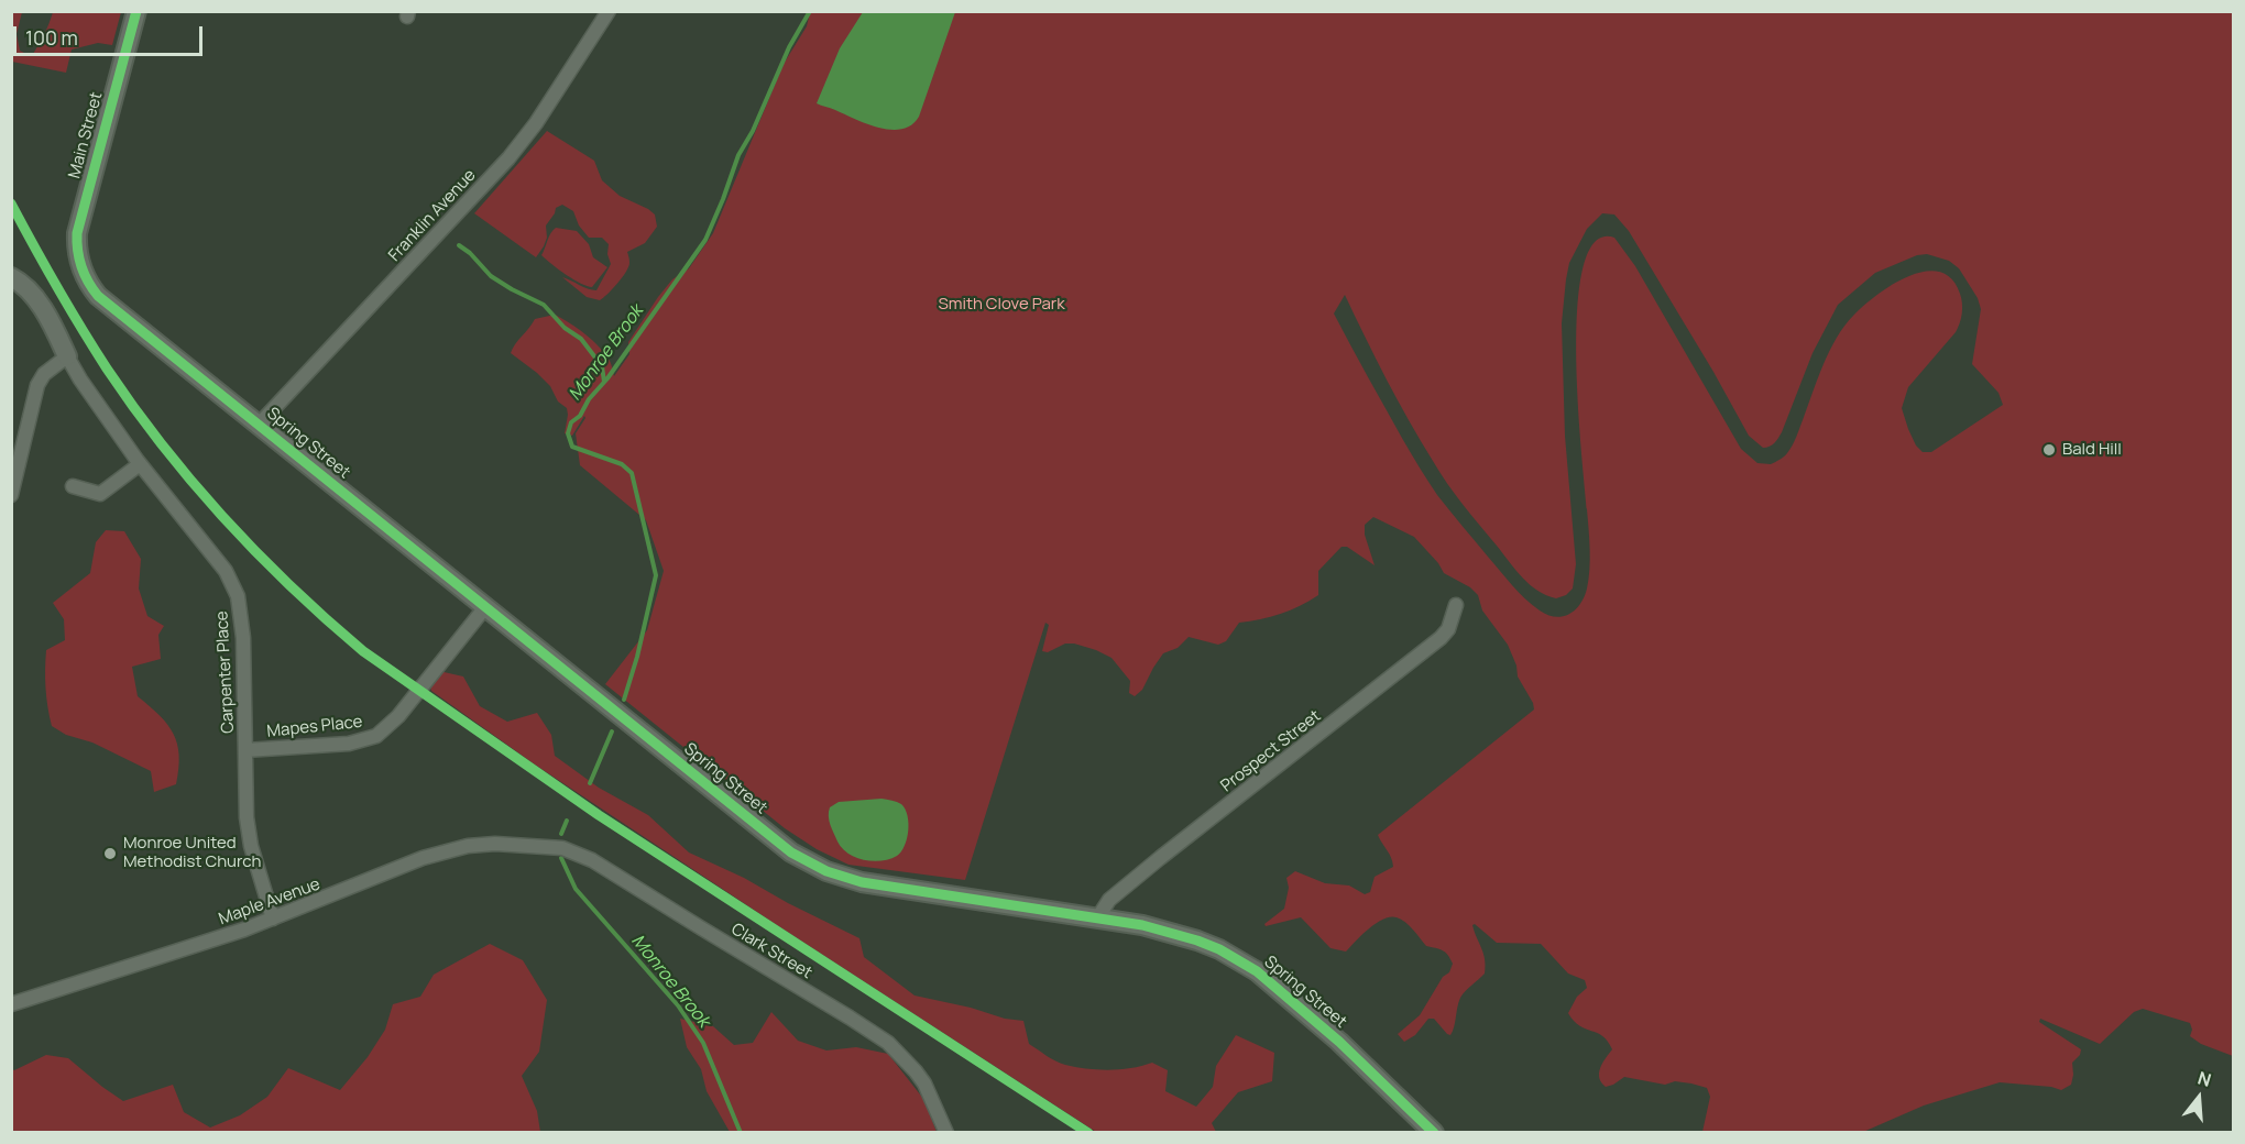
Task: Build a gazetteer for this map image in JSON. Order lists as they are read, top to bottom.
{
  "streets": {
    "street": [
      "Main Street",
      "Franklin Avenue",
      "Spring Street",
      "Carpenter Place",
      "Mapes Place",
      "Prospect Street",
      "Maple Avenue",
      "Clark Street"
    ]
  },
  "crossings": [
    ["Main Street", "Spring Street"],
    ["Franklin Avenue", "Spring Street"],
    ["Spring Street", "Mapes Place"],
    ["Spring Street", "Prospect Street"],
    ["Carpenter Place", "Mapes Place"],
    ["Carpenter Place", "Maple Avenue"],
    ["Maple Avenue", "Clark Street"]
  ],
  "water": ["Monroe Brook"],
  "parks": ["Smith Clove Park"],
  "places": ["Bald Hill", "Monroe United Methodist Church"],
  "scale_bar": "100 m",
  "north": "top"
}
